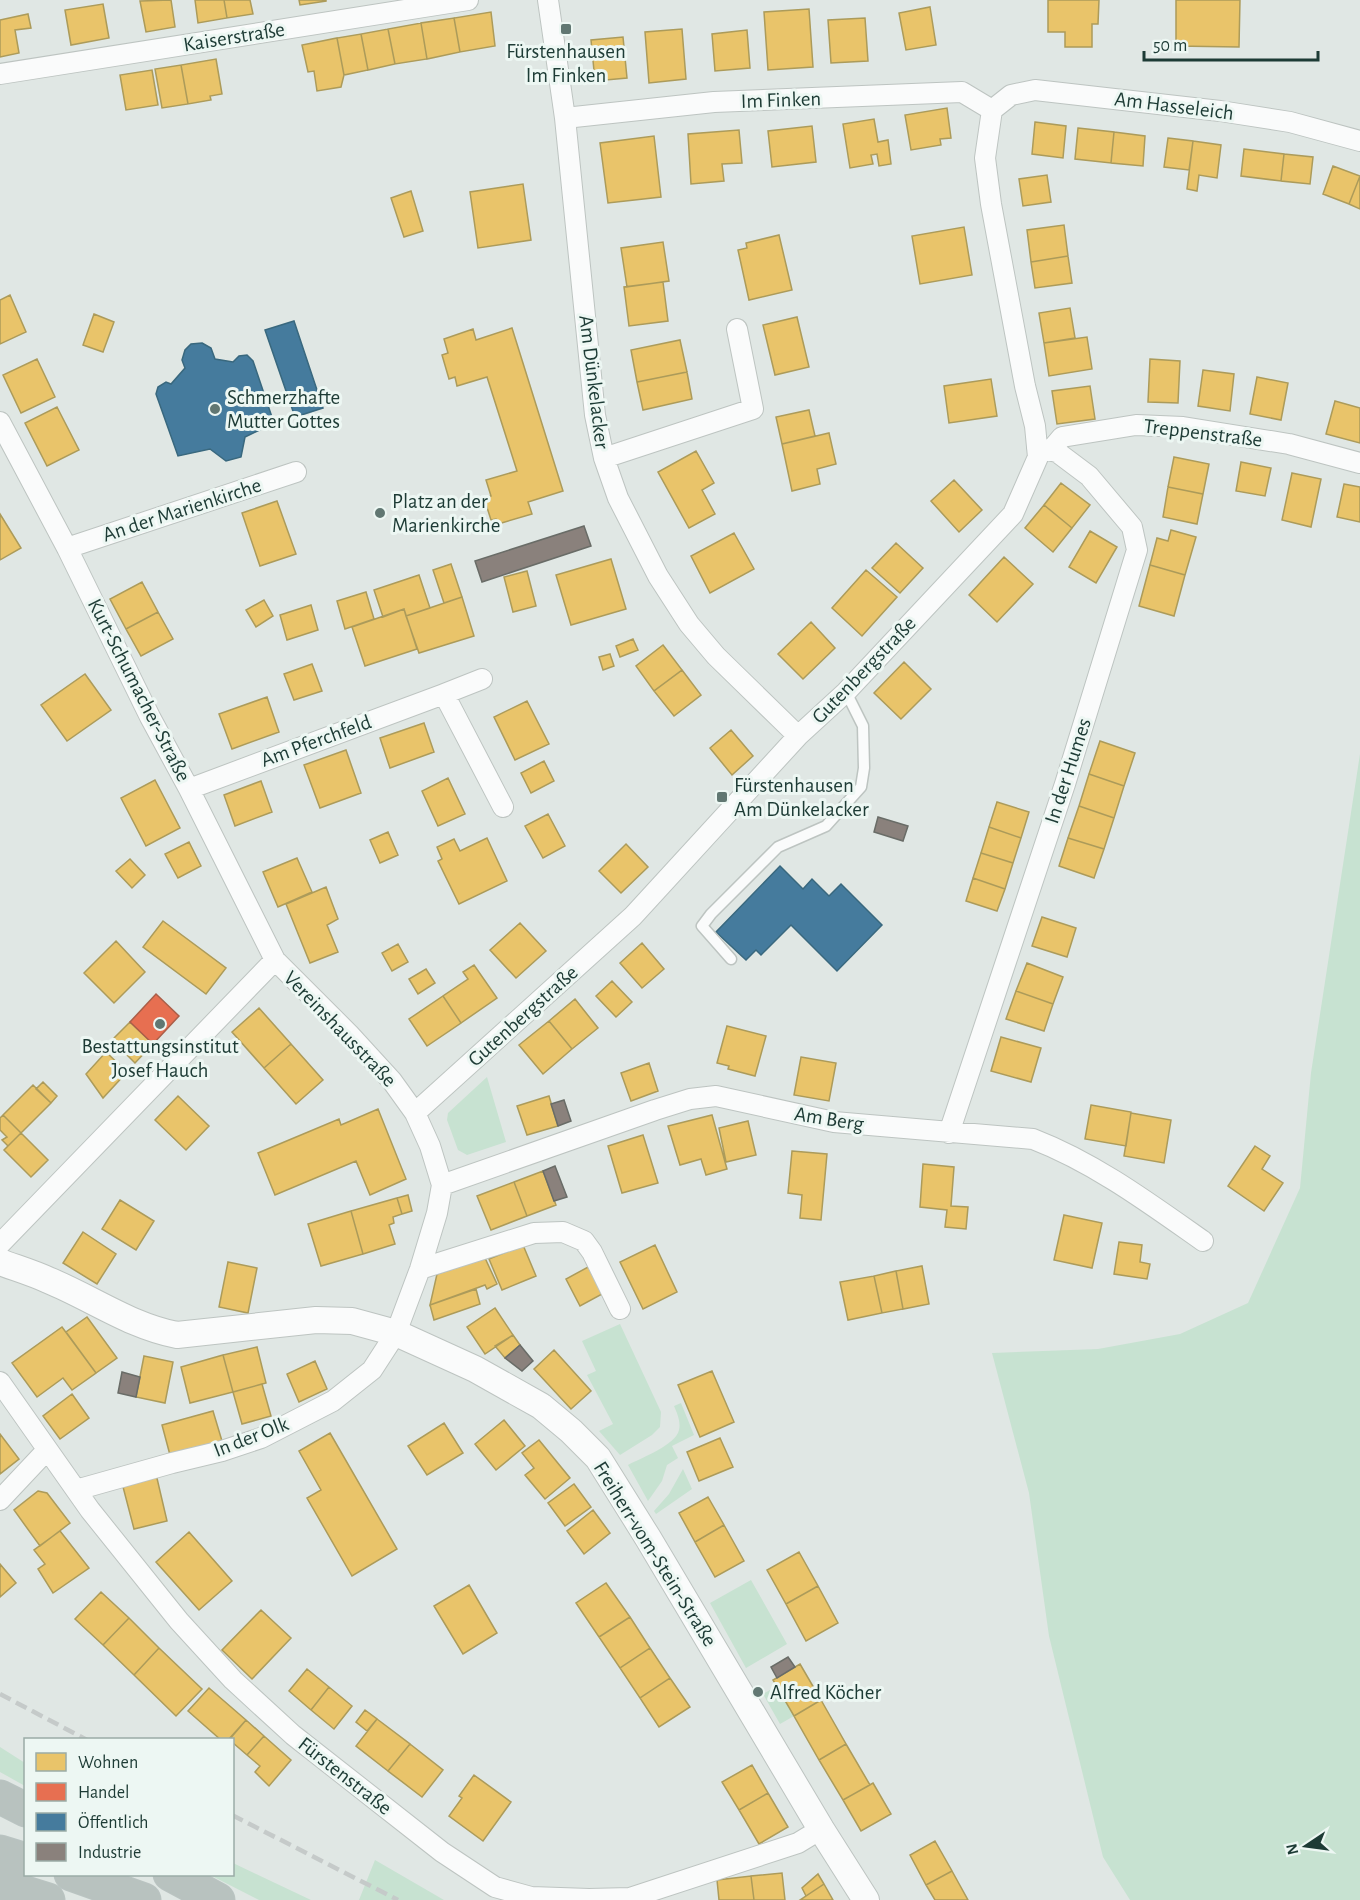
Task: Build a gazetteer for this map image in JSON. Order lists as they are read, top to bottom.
{
  "streets": {
    "street": [
      "Kaiserstraße",
      "Im Finken",
      "Am Hasseleich",
      "Am Dünkelacker",
      "Treppenstraße",
      "An der Marienkirche",
      "Gutenbergstraße",
      "Kurt-Schumacher-Straße",
      "Am Pferchfeld",
      "In der Humes",
      "Vereinshausstraße",
      "Am Berg",
      "In der Olk",
      "Freiherr-vom-Stein-Straße",
      "Fürstenstraße"
    ]
  },
  "crossings": [
    ["Im Finken", "Am Hasseleich"],
    ["Im Finken", "Am Dünkelacker"],
    ["Im Finken", "Gutenbergstraße"],
    ["Am Hasseleich", "Gutenbergstraße"],
    ["Am Dünkelacker", "Gutenbergstraße"],
    ["Treppenstraße", "Gutenbergstraße"],
    ["Treppenstraße", "In der Humes"],
    ["An der Marienkirche", "Kurt-Schumacher-Straße"],
    ["Gutenbergstraße", "In der Humes"],
    ["Gutenbergstraße", "Vereinshausstraße"],
    ["Kurt-Schumacher-Straße", "Am Pferchfeld"],
    ["Kurt-Schumacher-Straße", "Vereinshausstraße"],
    ["In der Humes", "Am Berg"],
    ["Vereinshausstraße", "Am Berg"],
    ["Vereinshausstraße", "In der Olk"],
    ["Vereinshausstraße", "Freiherr-vom-Stein-Straße"],
    ["In der Olk", "Freiherr-vom-Stein-Straße"],
    ["In der Olk", "Fürstenstraße"],
    ["Freiherr-vom-Stein-Straße", "Fürstenstraße"]
  ],
  "places": {
    "transit": ["Fürstenhausen Im Finken", "Fürstenhausen Am Dünkelacker"],
    "other": [
      "Schmerzhafte Mutter Gottes",
      "Platz an der Marienkirche",
      "Bestattungsinstitut Josef Hauch",
      "Alfred Köcher"
    ]
  },
  "legend": [
    "Wohnen",
    "Handel",
    "Öffentlich",
    "Industrie"
  ],
  "scale_bar": "50 m",
  "north": "left"
}
